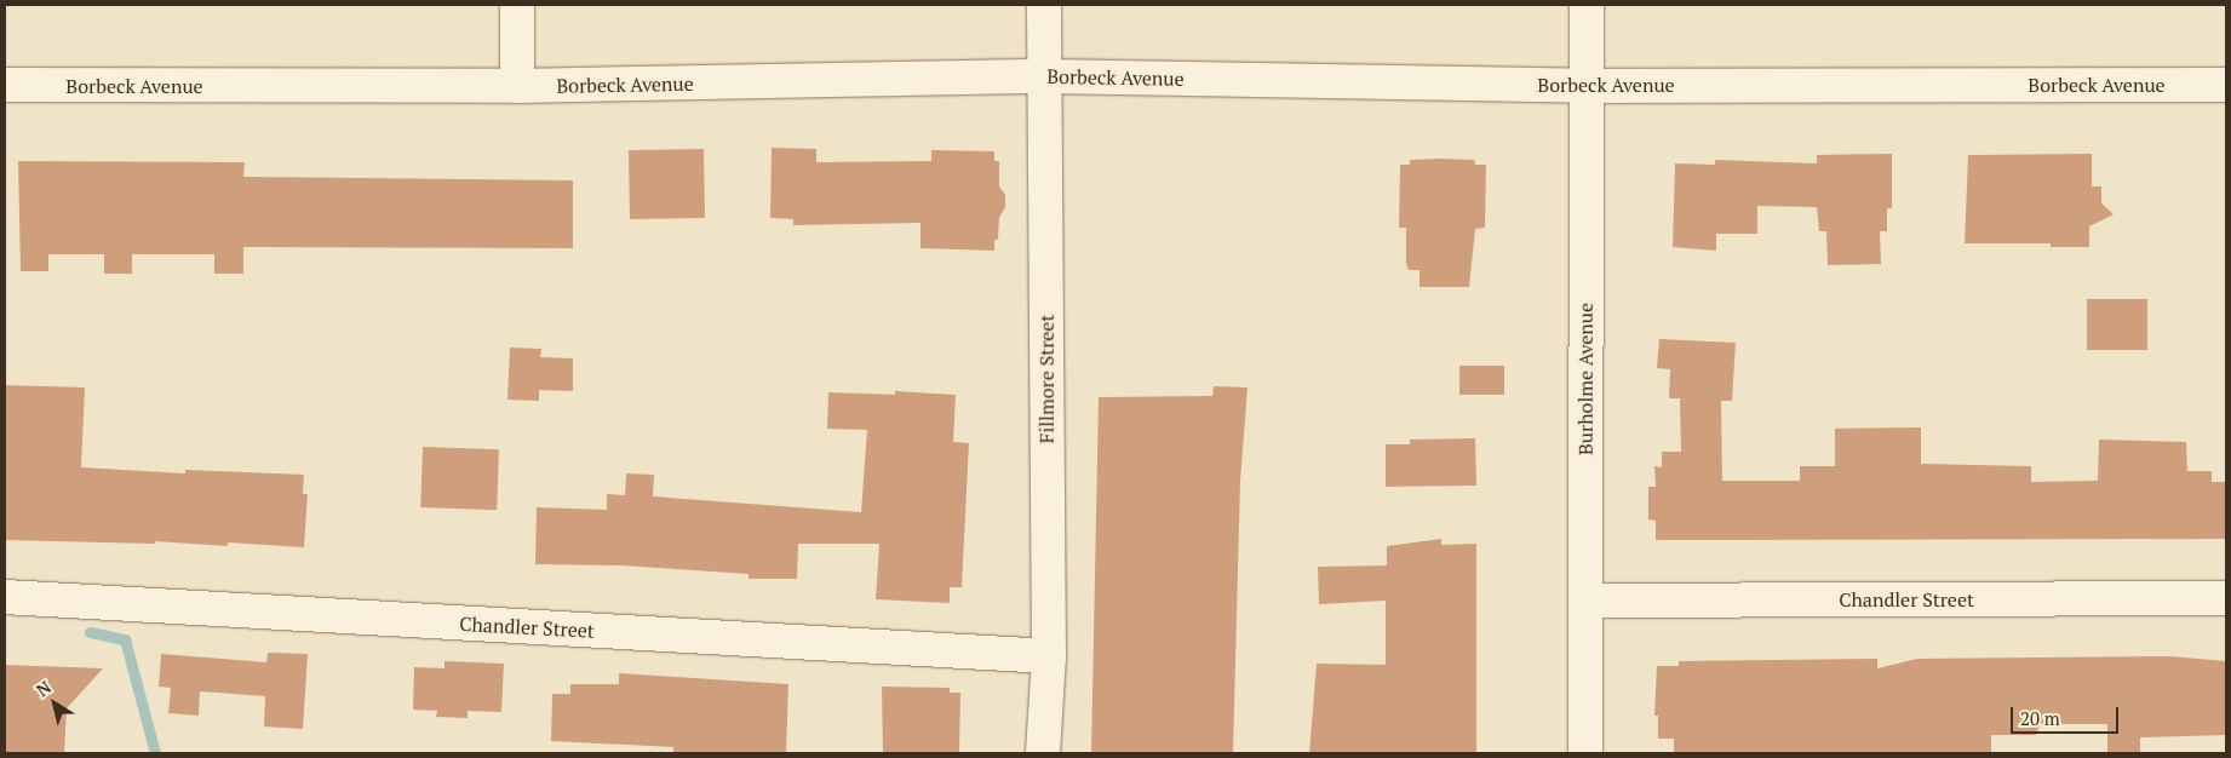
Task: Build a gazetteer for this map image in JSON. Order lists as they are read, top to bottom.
{
  "streets": {
    "street": [
      "Borbeck Avenue",
      "Fillmore Street",
      "Burholme Avenue",
      "Chandler Street"
    ]
  },
  "crossings": [
    ["Borbeck Avenue", "Fillmore Street"],
    ["Borbeck Avenue", "Burholme Avenue"],
    ["Fillmore Street", "Chandler Street"],
    ["Burholme Avenue", "Chandler Street"]
  ],
  "scale_bar": "20 m",
  "north": "top left"
}
